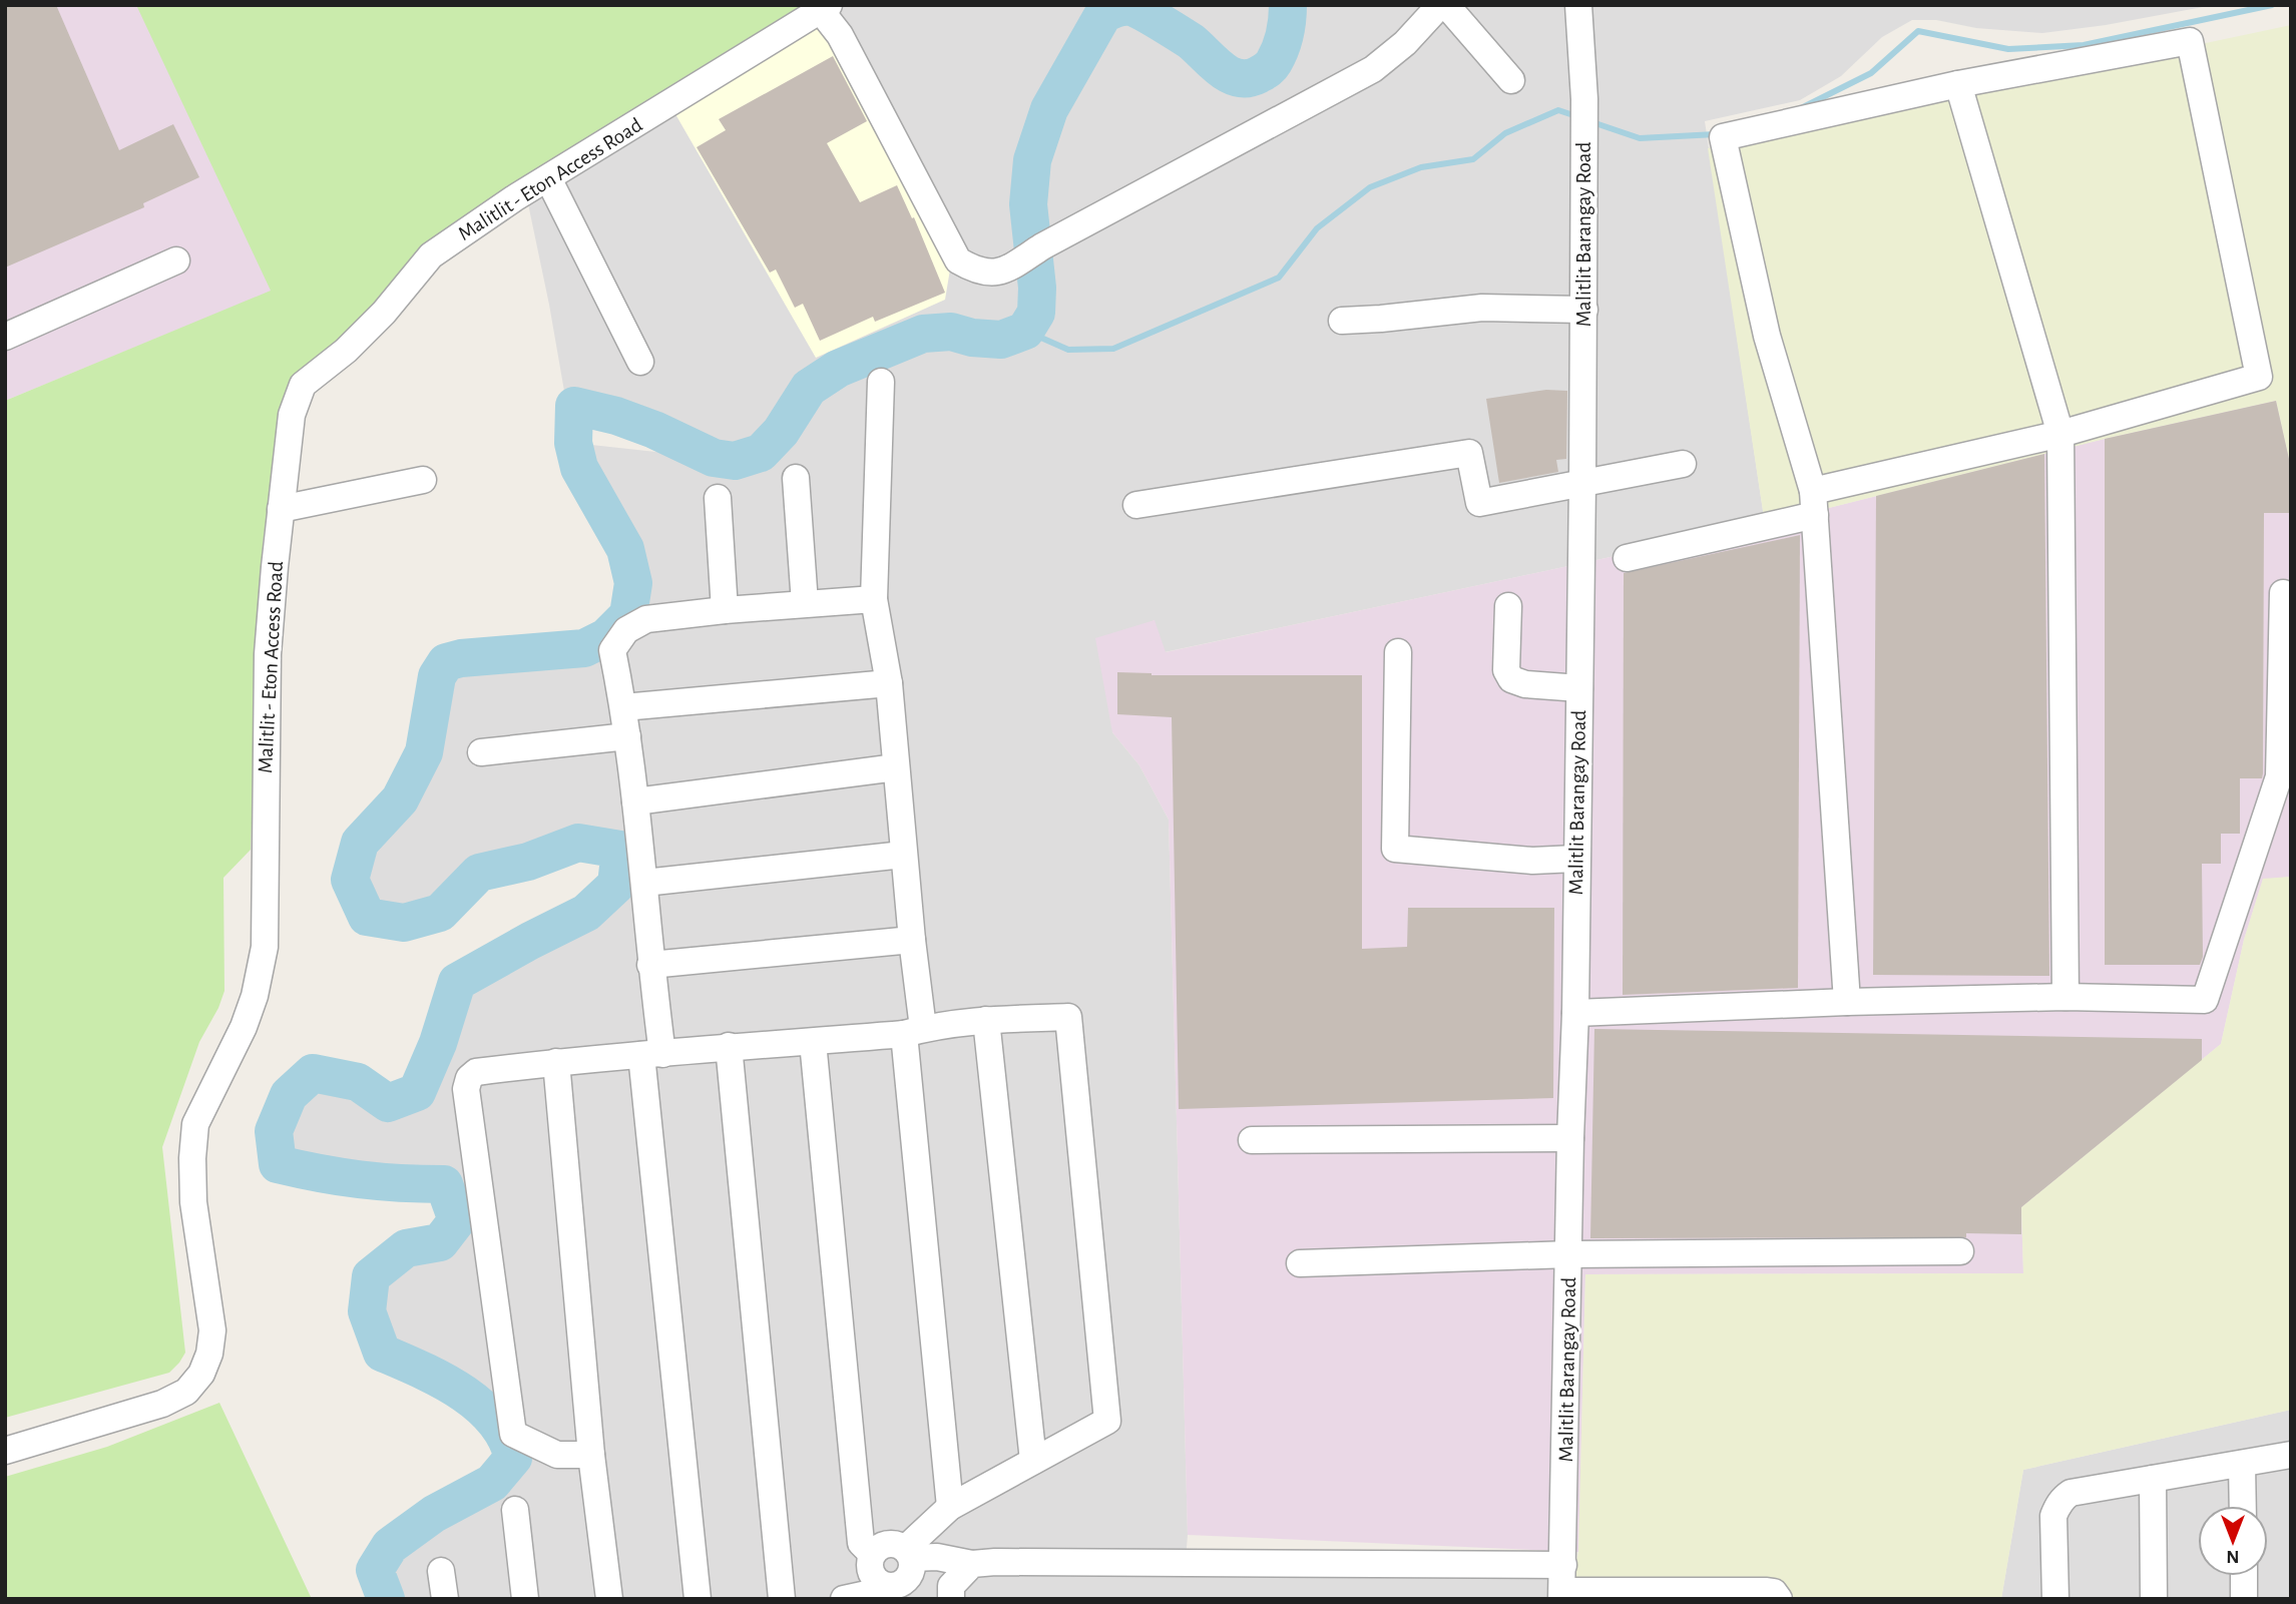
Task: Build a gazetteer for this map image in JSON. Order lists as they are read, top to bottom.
{
  "streets": {
    "street": ["Malitlit - Eton Access Road", "Malitlit Barangay Road"]
  },
  "north": "bottom"
}
